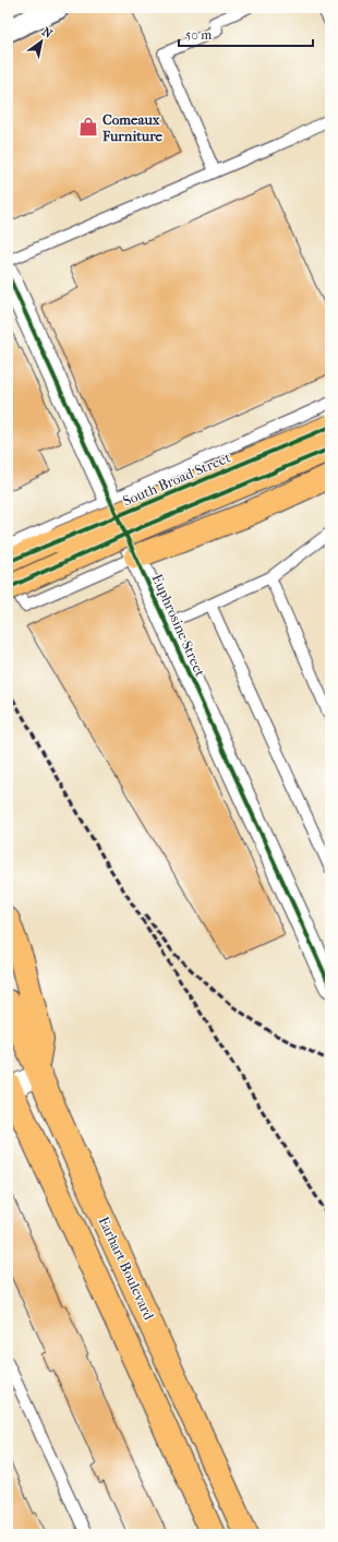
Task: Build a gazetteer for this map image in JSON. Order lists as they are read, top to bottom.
{
  "streets": {
    "main road": ["South Broad Street", "Earhart Boulevard"],
    "street": ["Euphrosine Street"]
  },
  "places": {
    "shop": ["Comeaux Furniture"]
  },
  "scale_bar": "50 m",
  "north": "top right"
}
